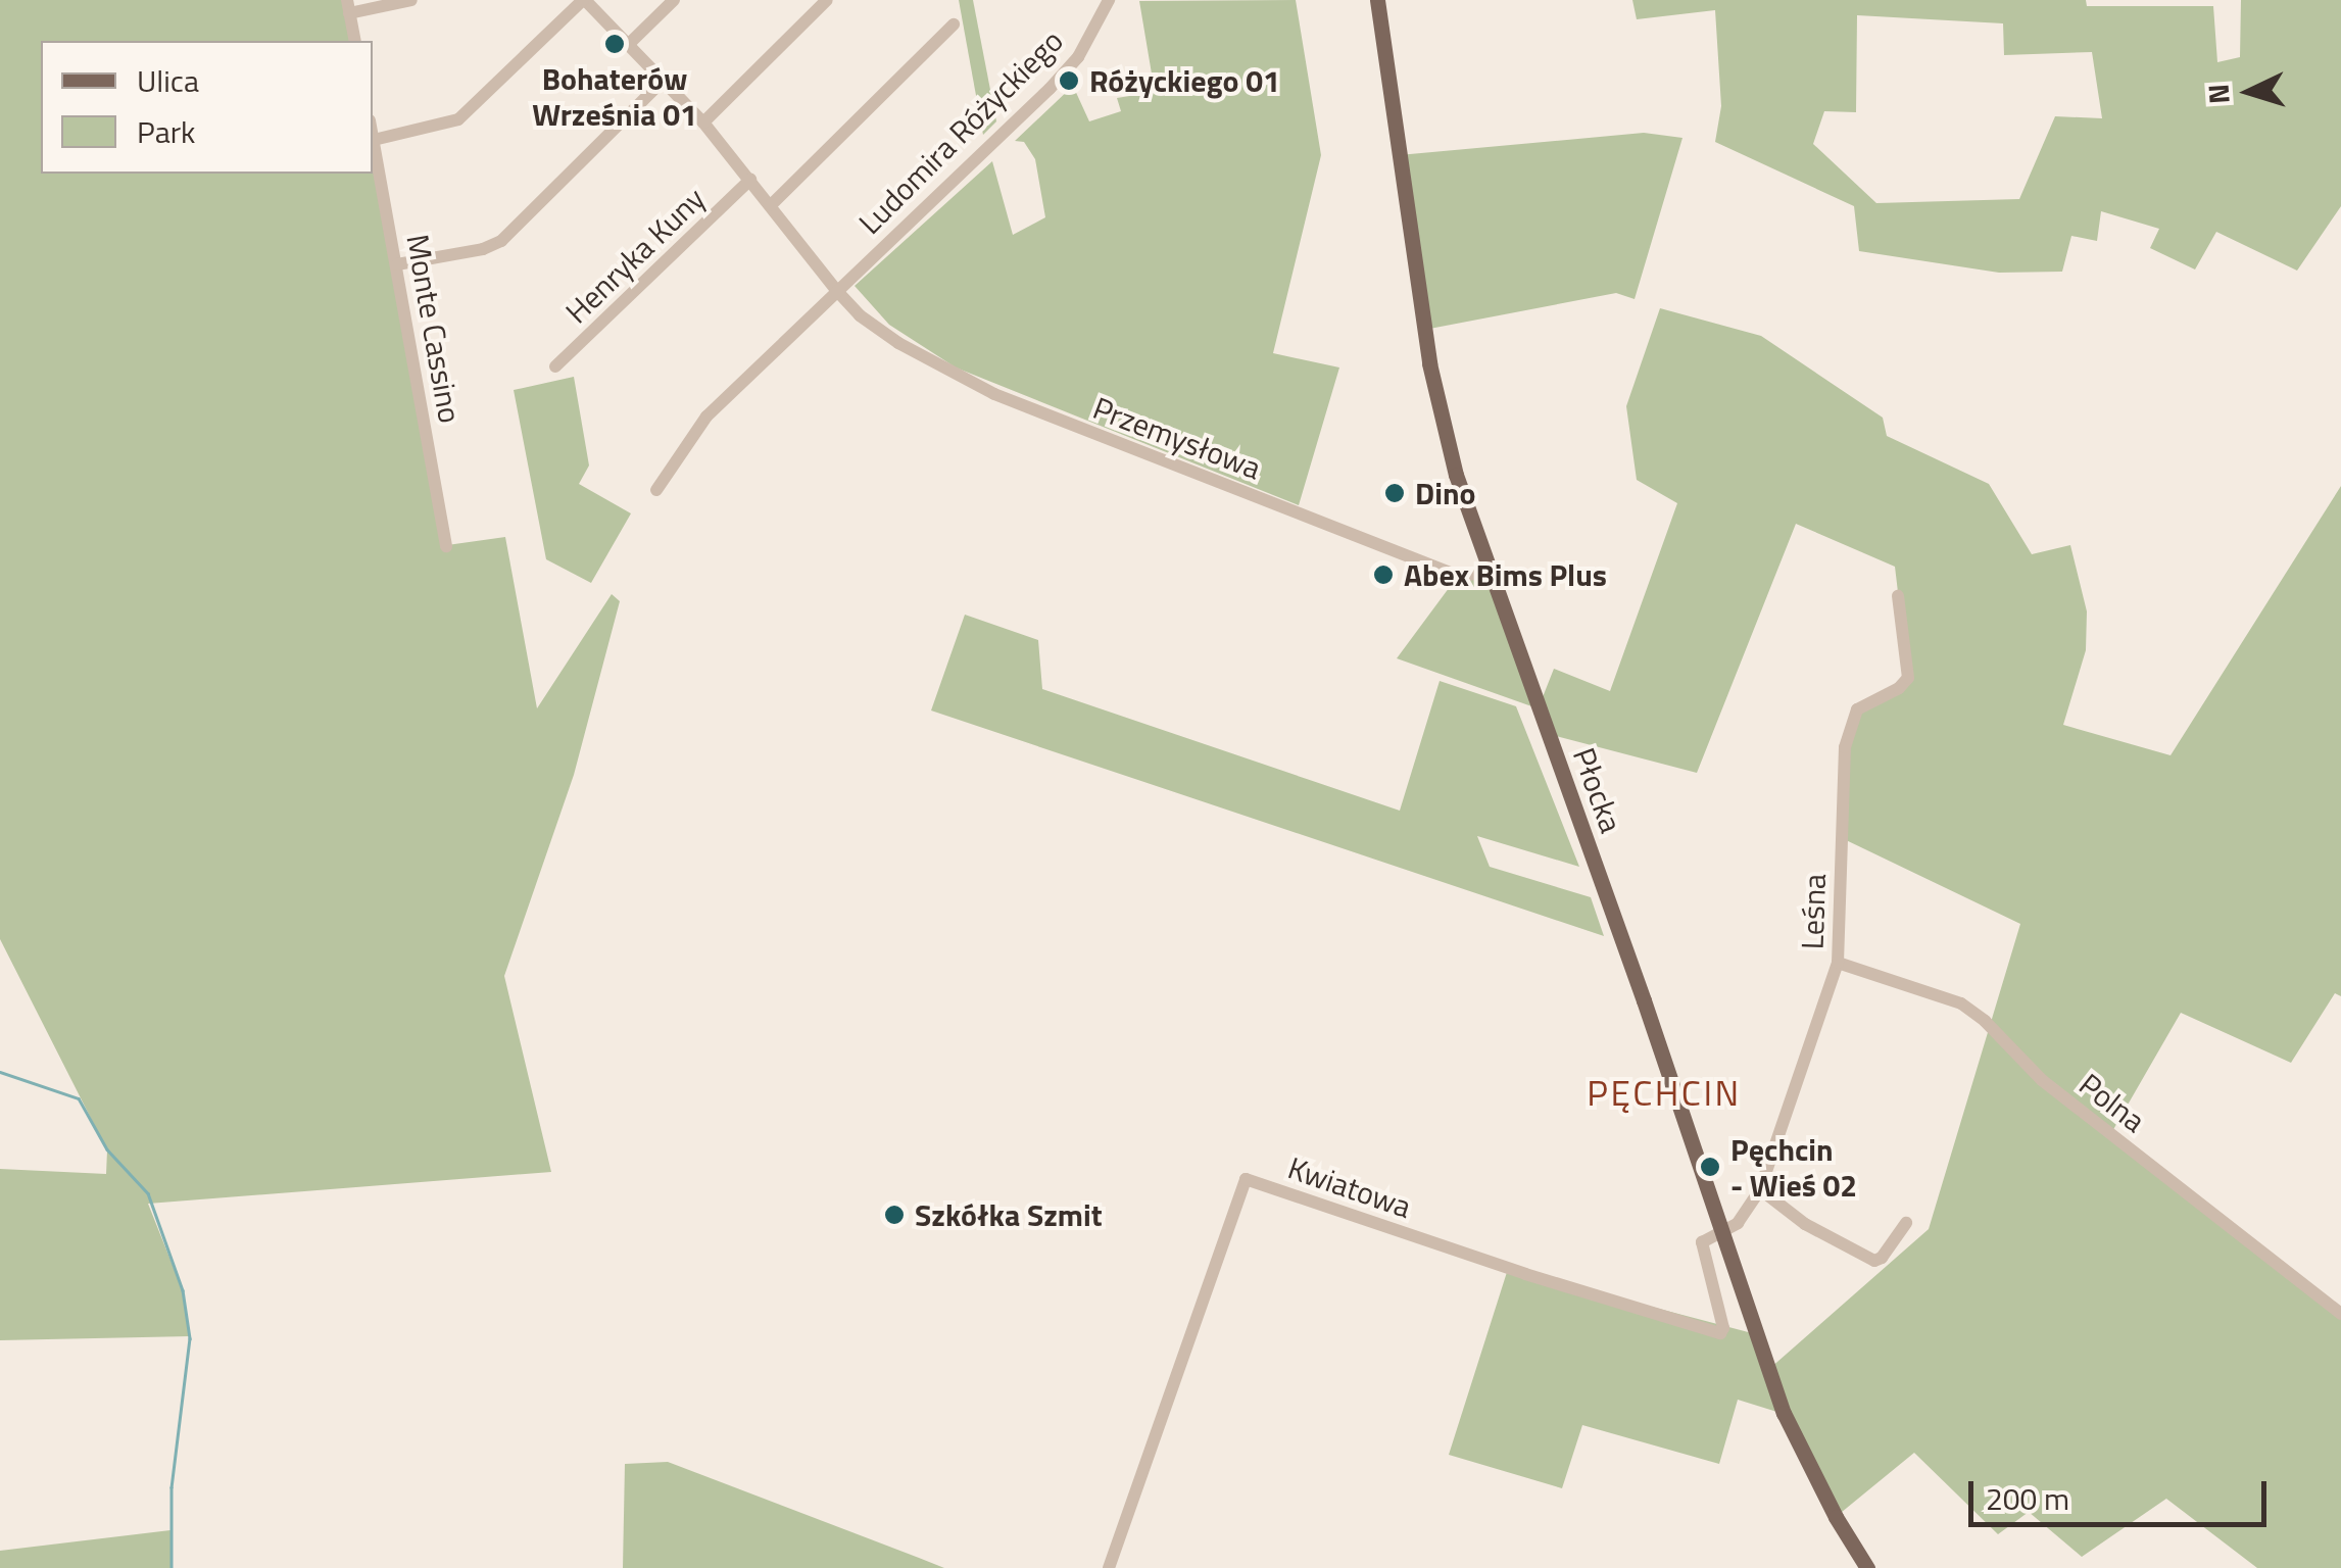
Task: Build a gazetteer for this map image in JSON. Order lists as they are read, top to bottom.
{
  "streets": {
    "main road": ["Płocka"],
    "street": [
      "Ludomira Różyckiego",
      "Henryka Kuny",
      "Monte Cassino",
      "Przemysłowa",
      "Leśna",
      "Polna",
      "Kwiatowa"
    ]
  },
  "crossings": [
    ["Ludomira Różyckiego", "Przemysłowa"],
    ["Henryka Kuny", "Przemysłowa"],
    ["Przemysłowa", "Płocka"],
    ["Płocka", "Leśna"],
    ["Płocka", "Kwiatowa"],
    ["Leśna", "Polna"],
    ["Leśna", "Kwiatowa"]
  ],
  "districts": ["PĘCHCIN"],
  "places": [
    "Bohaterów Września 01",
    "Różyckiego 01",
    "Dino",
    "Abex Bims Plus",
    "Pęchcin - Wieś 02",
    "Szkółka Szmit"
  ],
  "legend": ["Ulica", "Park"],
  "scale_bar": "200 m",
  "north": "left"
}
